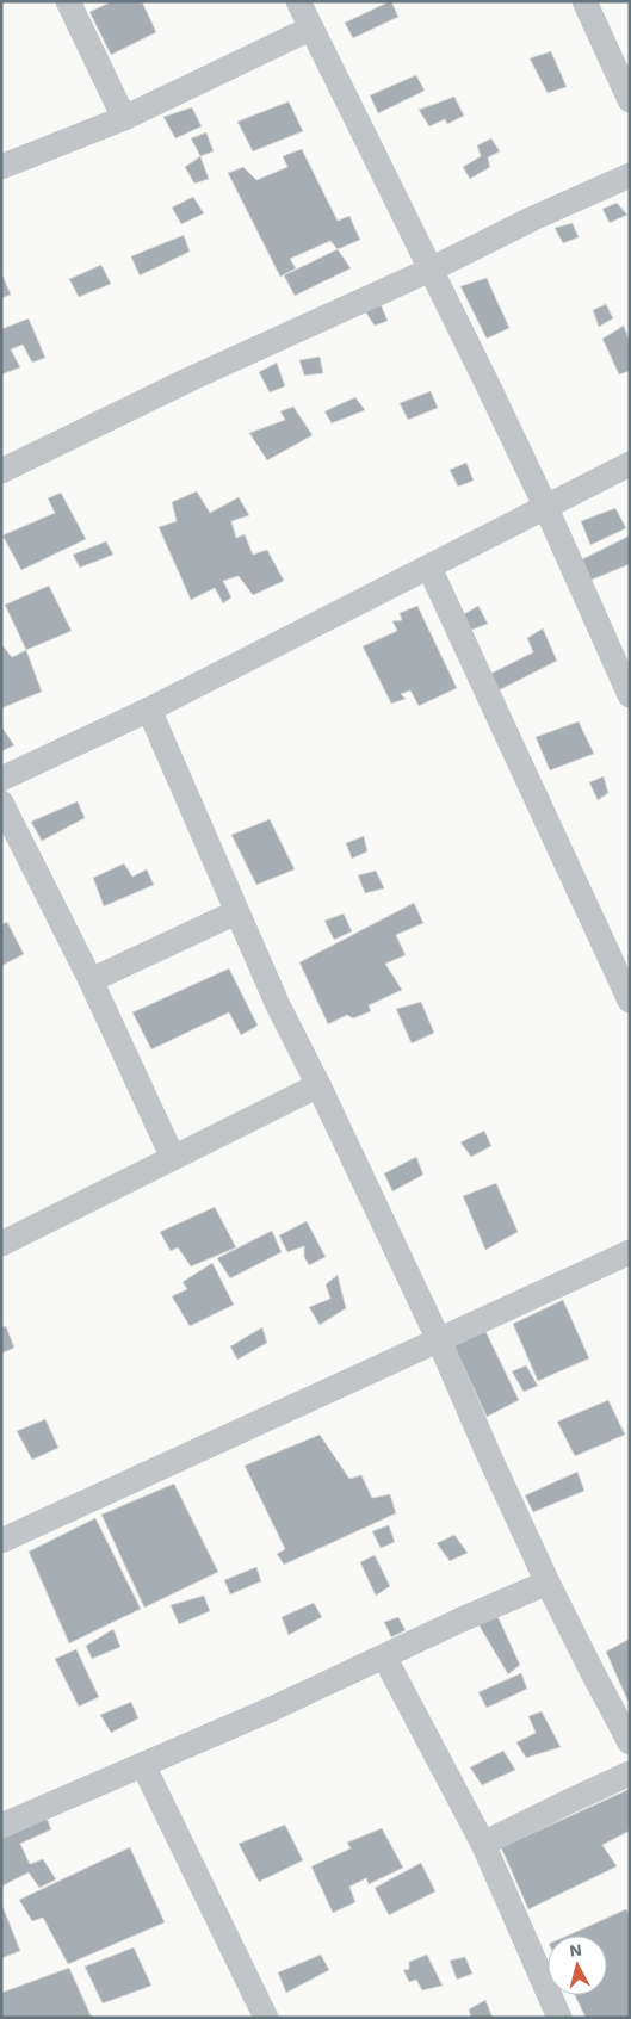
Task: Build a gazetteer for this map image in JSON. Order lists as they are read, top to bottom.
{
  "north": "top"
}
